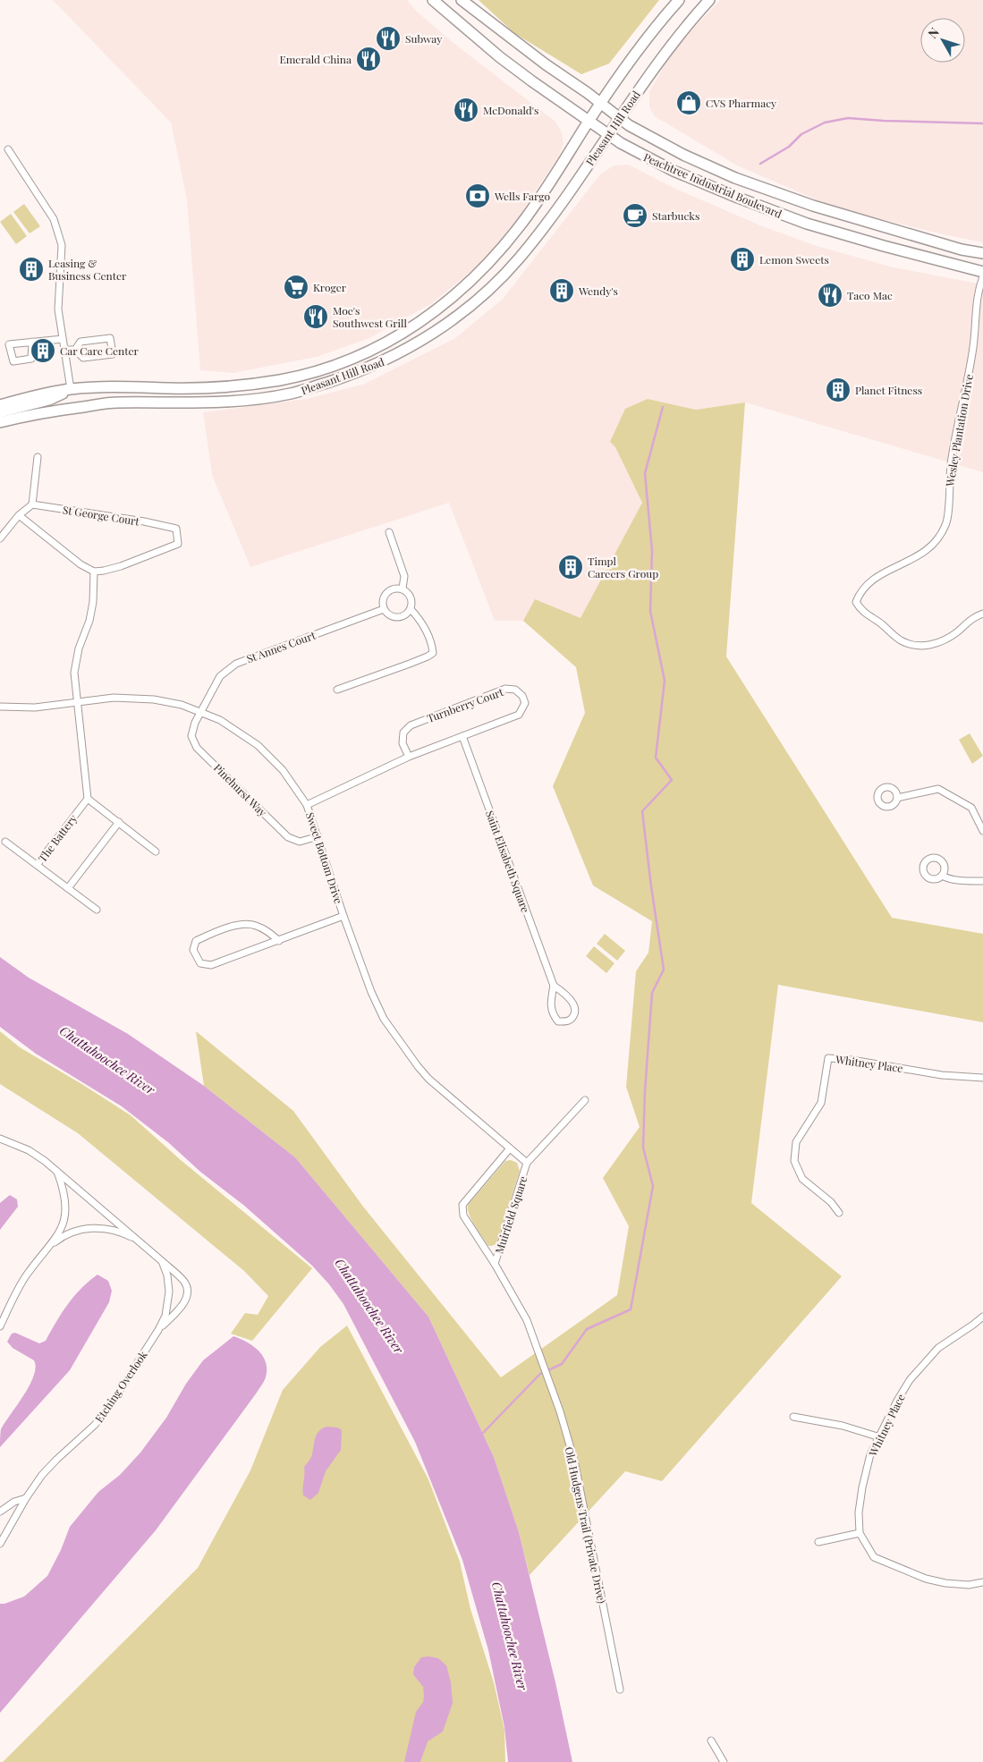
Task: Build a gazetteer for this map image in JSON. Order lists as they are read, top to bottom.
{
  "streets": {
    "highway": ["Pleasant Hill Road", "Peachtree Industrial Boulevard"],
    "street": [
      "Wesley Plantation Drive",
      "St George Court",
      "St Annes Court",
      "Turnberry Court",
      "Pinehurst Way",
      "The Battery",
      "Sweet Bottom Drive",
      "Saint Elisabeth Square",
      "Whitney Place",
      "Muirfield Square",
      "Etching Overlook",
      "Old Hudgens Trail (Private Drive)"
    ]
  },
  "crossings": [
    ["Pleasant Hill Road", "Peachtree Industrial Boulevard"],
    ["St Annes Court", "Pinehurst Way"],
    ["St Annes Court", "Sweet Bottom Drive"],
    ["Turnberry Court", "Sweet Bottom Drive"],
    ["Turnberry Court", "Saint Elisabeth Square"],
    ["Pinehurst Way", "Sweet Bottom Drive"],
    ["Sweet Bottom Drive", "Muirfield Square"],
    ["Muirfield Square", "Old Hudgens Trail (Private Drive)"]
  ],
  "water": ["Chattahoochee River"],
  "places": {
    "restaurant": [
      "Subway",
      "Emerald China",
      "McDonald's",
      "Taco Mac",
      "Moe's Southwest Grill"
    ],
    "shop": ["CVS Pharmacy"],
    "bank": ["Wells Fargo"],
    "cafe": ["Starbucks"],
    "building": [
      "Lemon Sweets",
      "Leasing & Business Center",
      "Wendy's",
      "Car Care Center",
      "Planet Fitness",
      "Timpl Careers Group"
    ],
    "supermarket": ["Kroger"]
  },
  "north": "top left"
}
